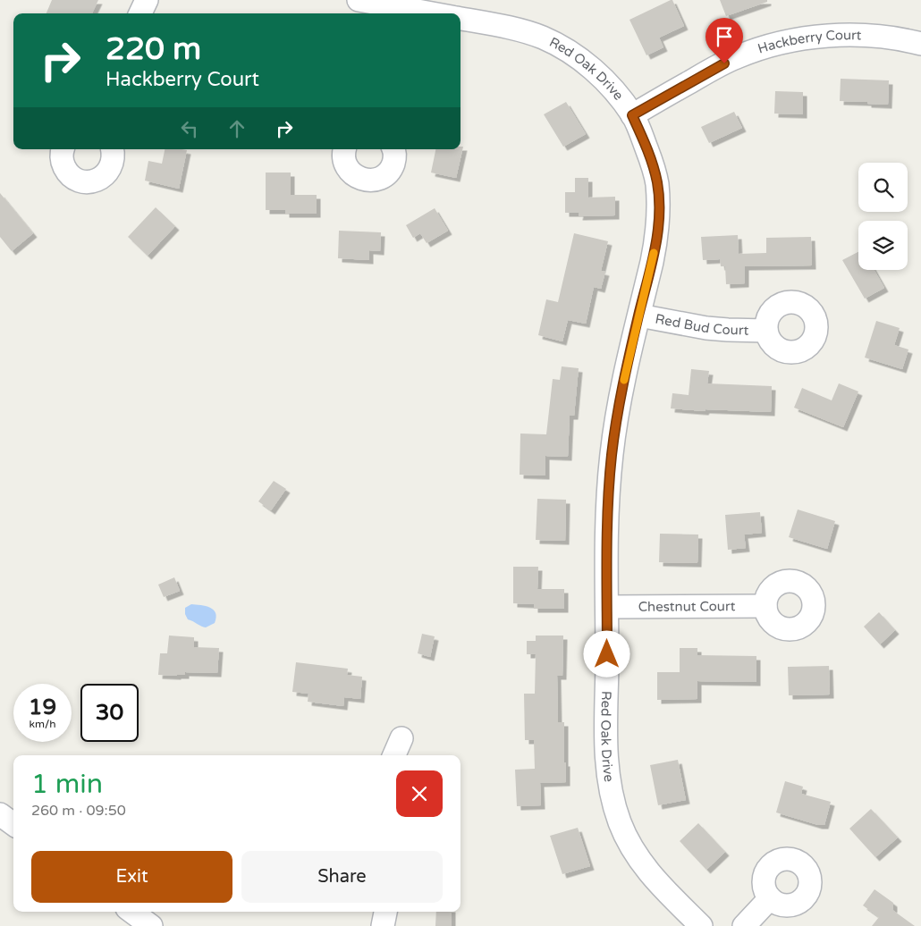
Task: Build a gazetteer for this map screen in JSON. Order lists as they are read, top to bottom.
{
  "streets": {
    "street": [
      "Hackberry Court",
      "Red Oak Drive",
      "Red Bud Court",
      "Chestnut Court"
    ]
  },
  "crossings": [
    ["Hackberry Court", "Red Oak Drive"],
    ["Red Oak Drive", "Red Bud Court"],
    ["Red Oak Drive", "Chestnut Court"]
  ],
  "page": {
    "turn": ["220 m", "Hackberry Court"],
    "speed": "19 km/h",
    "limit": "30",
    "heading": ["1 min", "260 m · 09:50"],
    "buttons": ["Exit", "Share"]
  }
}
